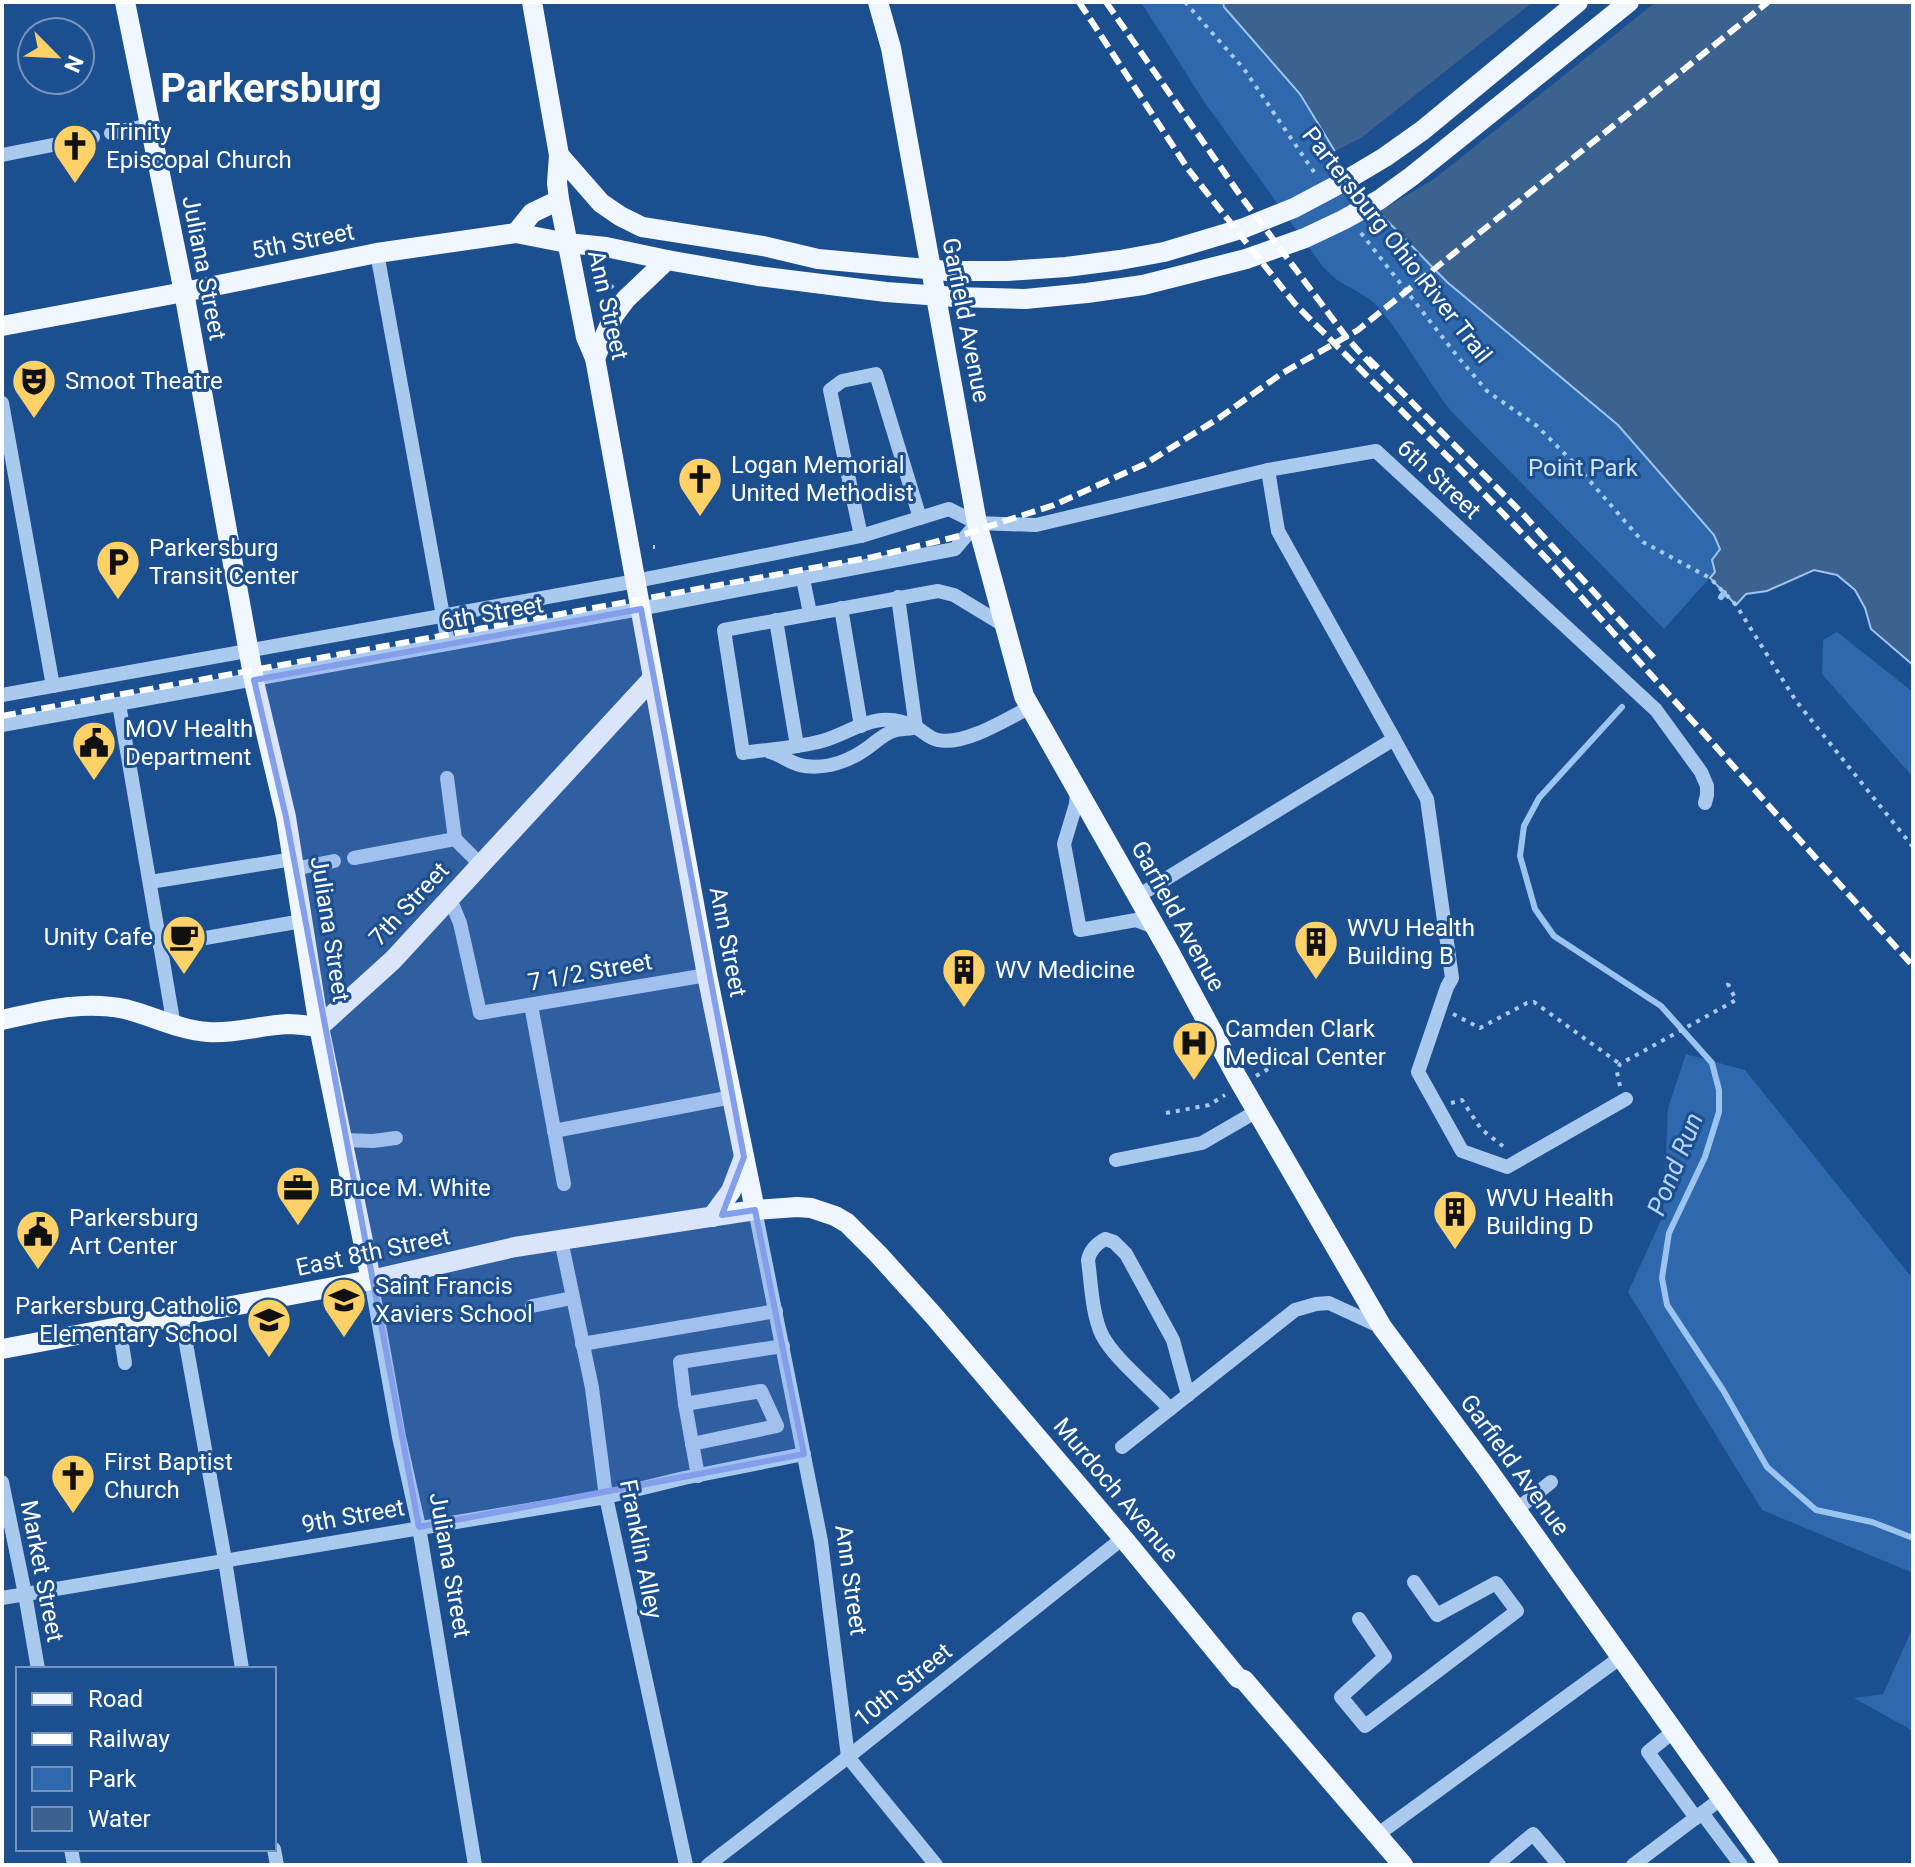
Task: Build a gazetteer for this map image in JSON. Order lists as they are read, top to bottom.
{
  "streets": {
    "main road": [
      "5th Street",
      "Juliana Street",
      "Ann Street",
      "Garfield Avenue",
      "7th Street",
      "East 8th Street",
      "Murdoch Avenue"
    ],
    "street": [
      "6th Street",
      "7 1/2 Street",
      "9th Street",
      "Franklin Alley",
      "Market Street",
      "10th Street"
    ],
    "path": ["Partersburg Ohio River Trail"]
  },
  "crossings": [
    ["5th Street", "Juliana Street"],
    ["5th Street", "Ann Street"],
    ["Juliana Street", "6th Street"],
    ["Juliana Street", "7th Street"],
    ["Juliana Street", "East 8th Street"],
    ["Juliana Street", "9th Street"],
    ["Ann Street", "6th Street"],
    ["Ann Street", "7th Street"],
    ["Ann Street", "7 1/2 Street"],
    ["Ann Street", "East 8th Street"],
    ["Ann Street", "Murdoch Avenue"],
    ["Ann Street", "9th Street"],
    ["Ann Street", "10th Street"],
    ["Garfield Avenue", "6th Street"],
    ["7th Street", "7 1/2 Street"],
    ["East 8th Street", "Murdoch Avenue"],
    ["East 8th Street", "Franklin Alley"],
    ["Murdoch Avenue", "10th Street"],
    ["9th Street", "Franklin Alley"],
    ["9th Street", "Market Street"]
  ],
  "districts": ["Parkersburg"],
  "water": ["Pond Run"],
  "parks": ["Point Park"],
  "places": {
    "church": ["Trinity Episcopal Church", "Logan Memorial United Methodist", "First Baptist Church"],
    "theatre": ["Smoot Theatre"],
    "parking": ["Parkersburg Transit Center"],
    "public building": ["MOV Health Department", "Parkersburg Art Center"],
    "cafe": ["Unity Cafe"],
    "building": ["WVU Health Building B", "WV Medicine", "WVU Health Building D"],
    "hospital": ["Camden Clark Medical Center"],
    "office": ["Bruce M. White"],
    "school or university": ["Saint Francis Xaviers School", "Parkersburg Catholic Elementary School"]
  },
  "legend": [
    "Road",
    "Railway",
    "Park",
    "Water"
  ],
  "north": "bottom right"
}
